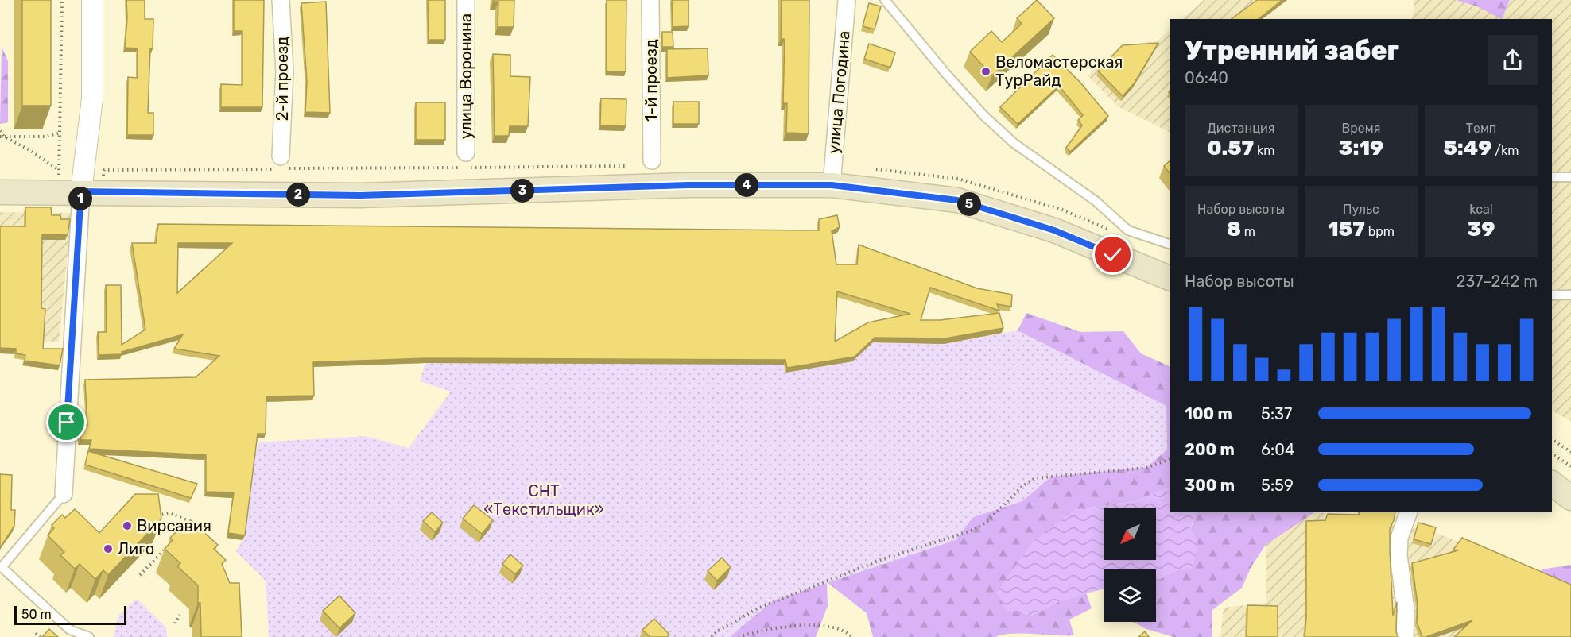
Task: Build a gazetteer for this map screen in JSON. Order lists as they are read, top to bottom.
{
  "streets": {
    "street": [
      "улица Воронина",
      "2-й проезд",
      "1-й проезд",
      "улица Погодина"
    ]
  },
  "parks": ["СНТ «Текстильщик»"],
  "places": ["Веломастерская ТурРайд", "Вирсавия", "Лиго"],
  "scale_bar": "50 m",
  "north": "bottom left",
  "page": {
    "heading": ["Утренний забег", "06:40"],
    "stats": [
      ["Дистанция", "0.57 km"],
      ["Время", "3:19"],
      ["Темп", "5:49 /km"],
      ["Набор высоты", "8 m"],
      ["Пульс", "157 bpm"],
      ["kcal", "39"]
    ],
    "pins": [
      "4",
      "3",
      "2",
      "1",
      "5"
    ],
    "chart": ["Набор высоты", "237–242 m"],
    "list": [
      {
        "name": "100 m",
        "note": "5:37"
      },
      {
        "name": "200 m",
        "note": "6:04"
      },
      {
        "name": "300 m",
        "note": "5:59"
      }
    ],
    "scale": "50 m"
  }
}
